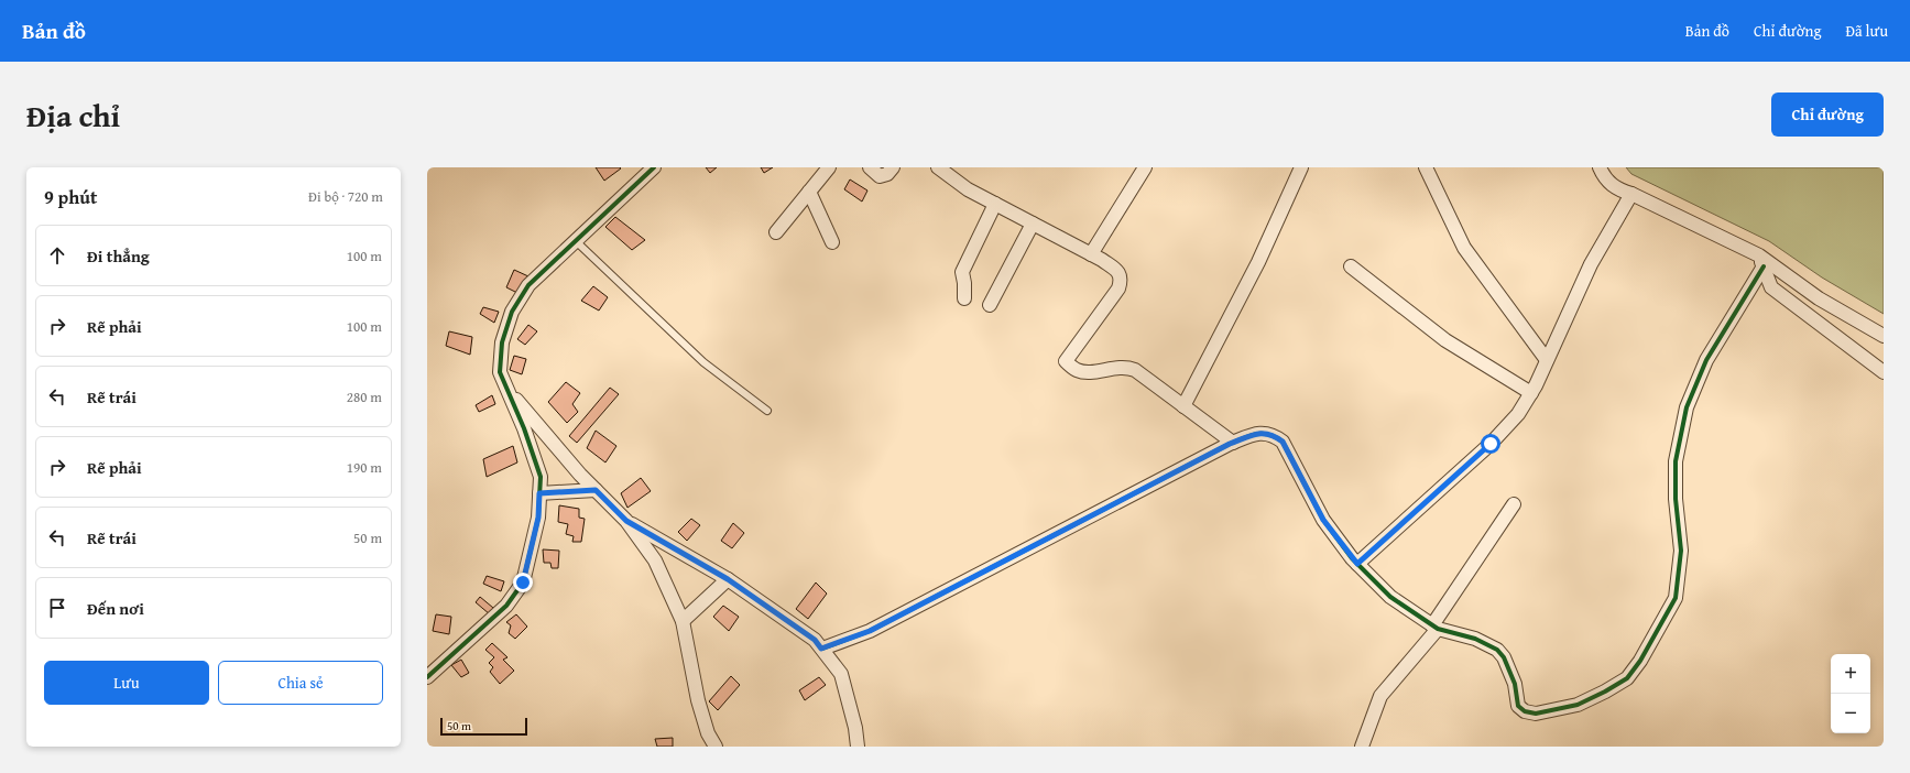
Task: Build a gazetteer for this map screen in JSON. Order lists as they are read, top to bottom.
{
  "scale_bar": "50 m",
  "page": {
    "header": "Bản đồ",
    "nav": ["Bản đồ", "Chỉ đường", "Đã lưu"],
    "title": "Địa chỉ",
    "buttons": [
      "Chỉ đường",
      ["Lưu", "Chia sẻ"]
    ],
    "heading": ["9 phút", "Đi bộ · 720 m"],
    "list": [
      ["Đi thẳng", "100 m"],
      ["Rẽ phải", "100 m"],
      ["Rẽ trái", "280 m"],
      ["Rẽ phải", "190 m"],
      ["Rẽ trái", "50 m"],
      "Đến nơi"
    ],
    "map_buttons": ["+", "−"],
    "scale": "50 m"
  }
}
